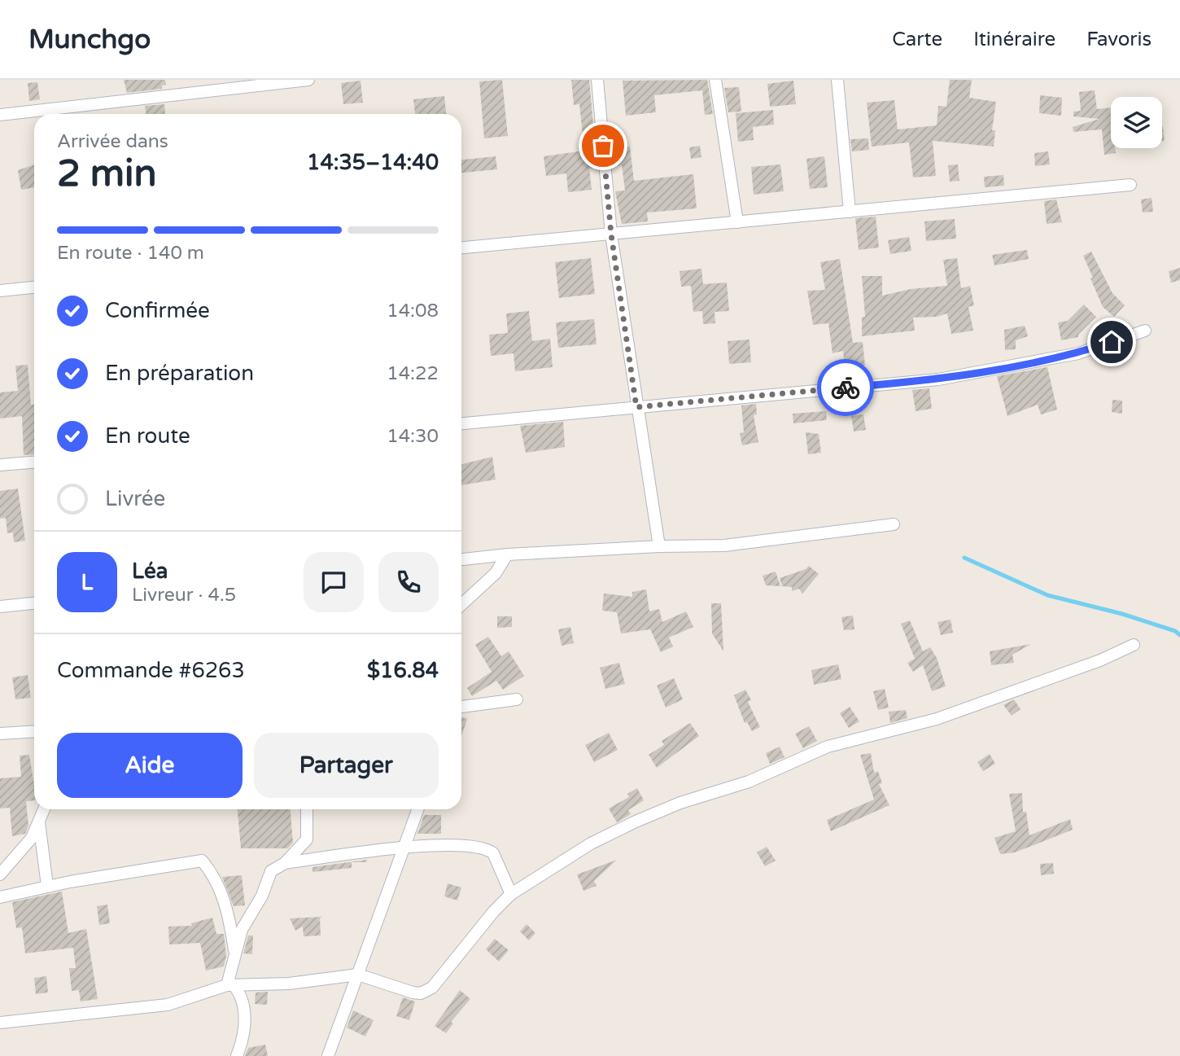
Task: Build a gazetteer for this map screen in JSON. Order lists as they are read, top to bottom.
{
  "page": {
    "header": "Munchgo",
    "nav": ["Carte", "Itinéraire", "Favoris"],
    "heading": ["2 min", "Arrivée dans", "14:35–14:40"],
    "panel": [
      "Léa",
      "Livreur · 4.5",
      "Commande #6263",
      "$16.84"
    ],
    "bar": "En route · 140 m",
    "list": [
      ["Confirmée", "14:08"],
      ["En préparation", "14:22"],
      ["En route", "14:30"],
      "Livrée"
    ],
    "round": "L",
    "buttons": ["Aide", "Partager"]
  }
}
